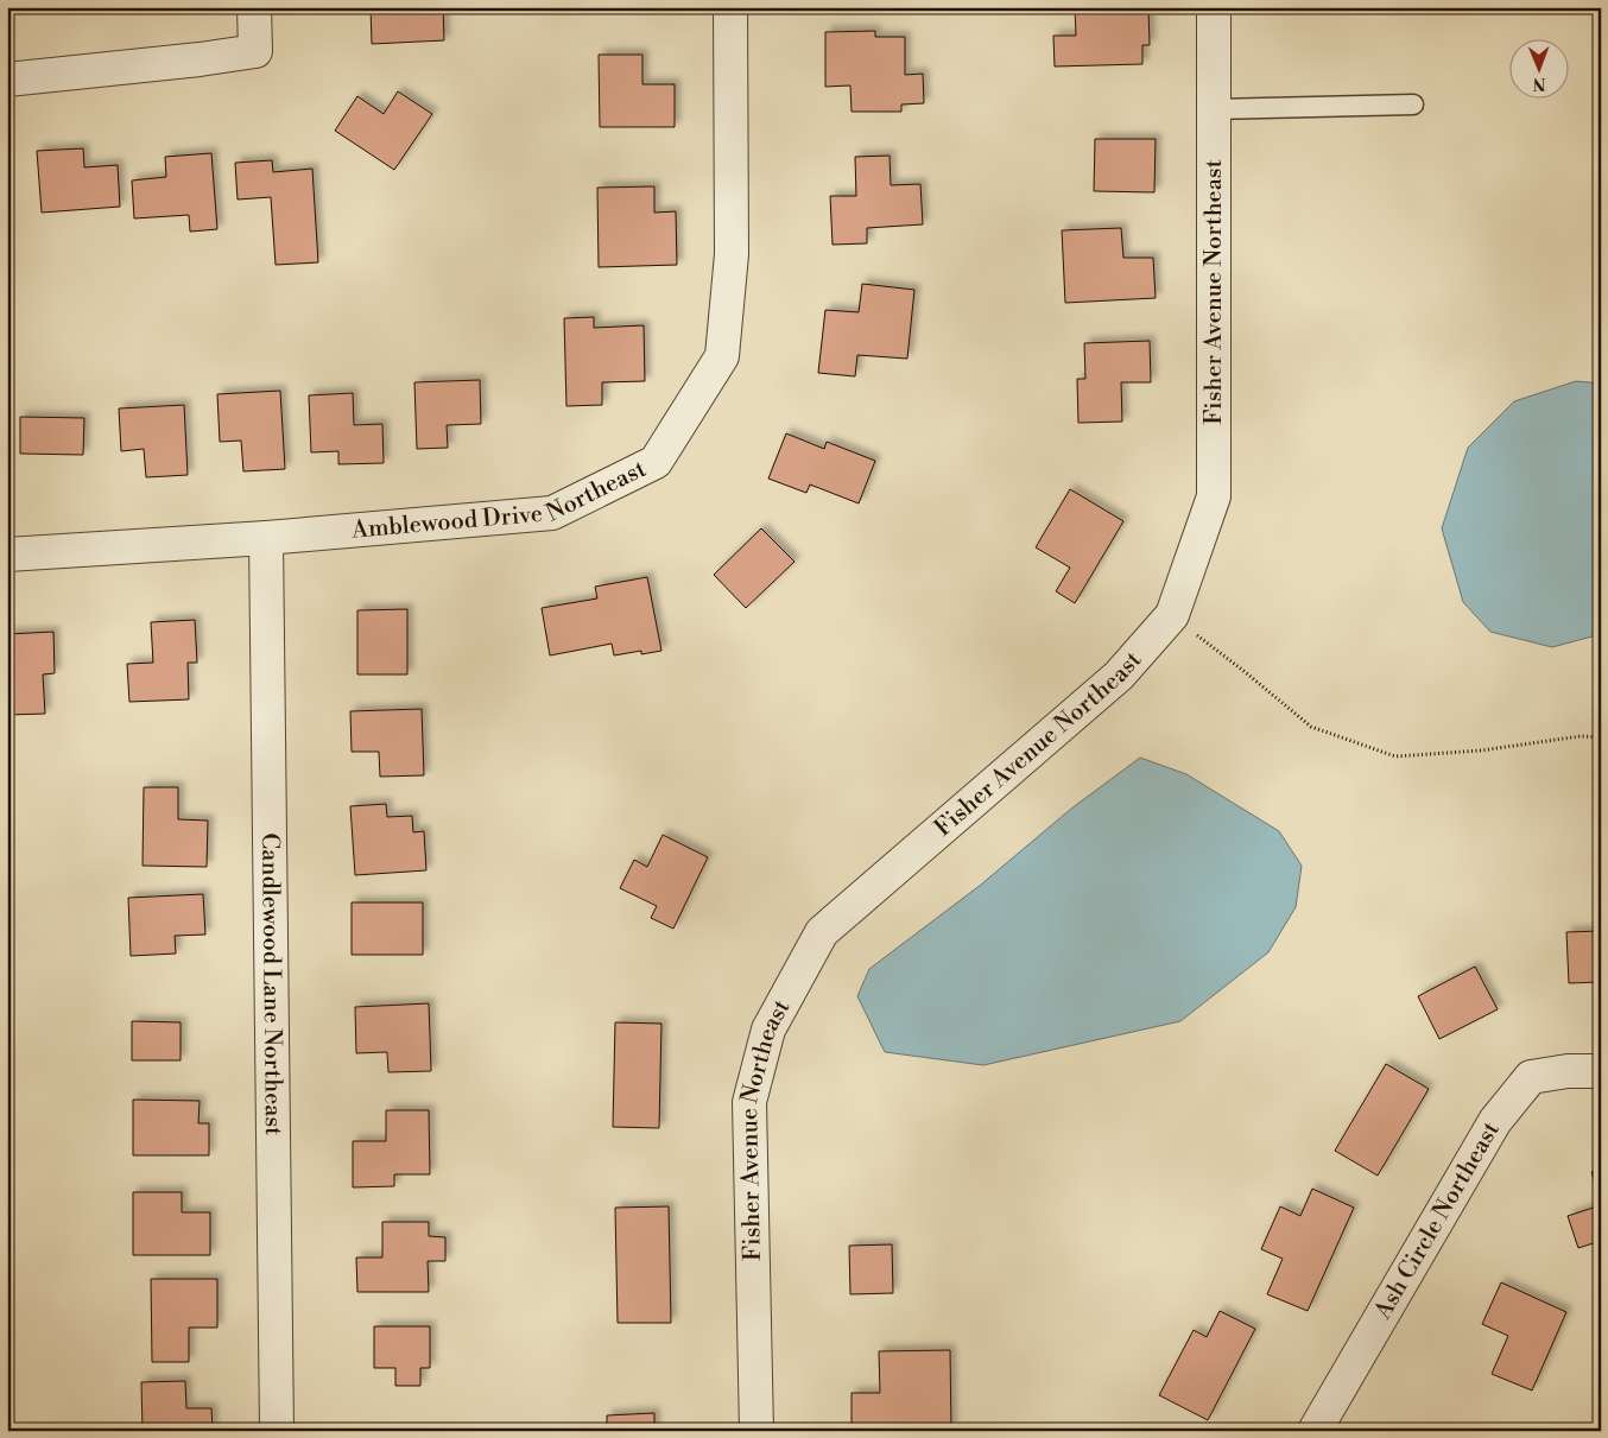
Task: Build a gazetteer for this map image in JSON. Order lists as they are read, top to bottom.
{
  "streets": {
    "street": [
      "Fisher Avenue Northeast",
      "Amblewood Drive Northeast",
      "Candlewood Lane Northeast",
      "Ash Circle Northeast"
    ]
  },
  "crossings": [
    ["Amblewood Drive Northeast", "Candlewood Lane Northeast"]
  ],
  "north": "bottom"
}
